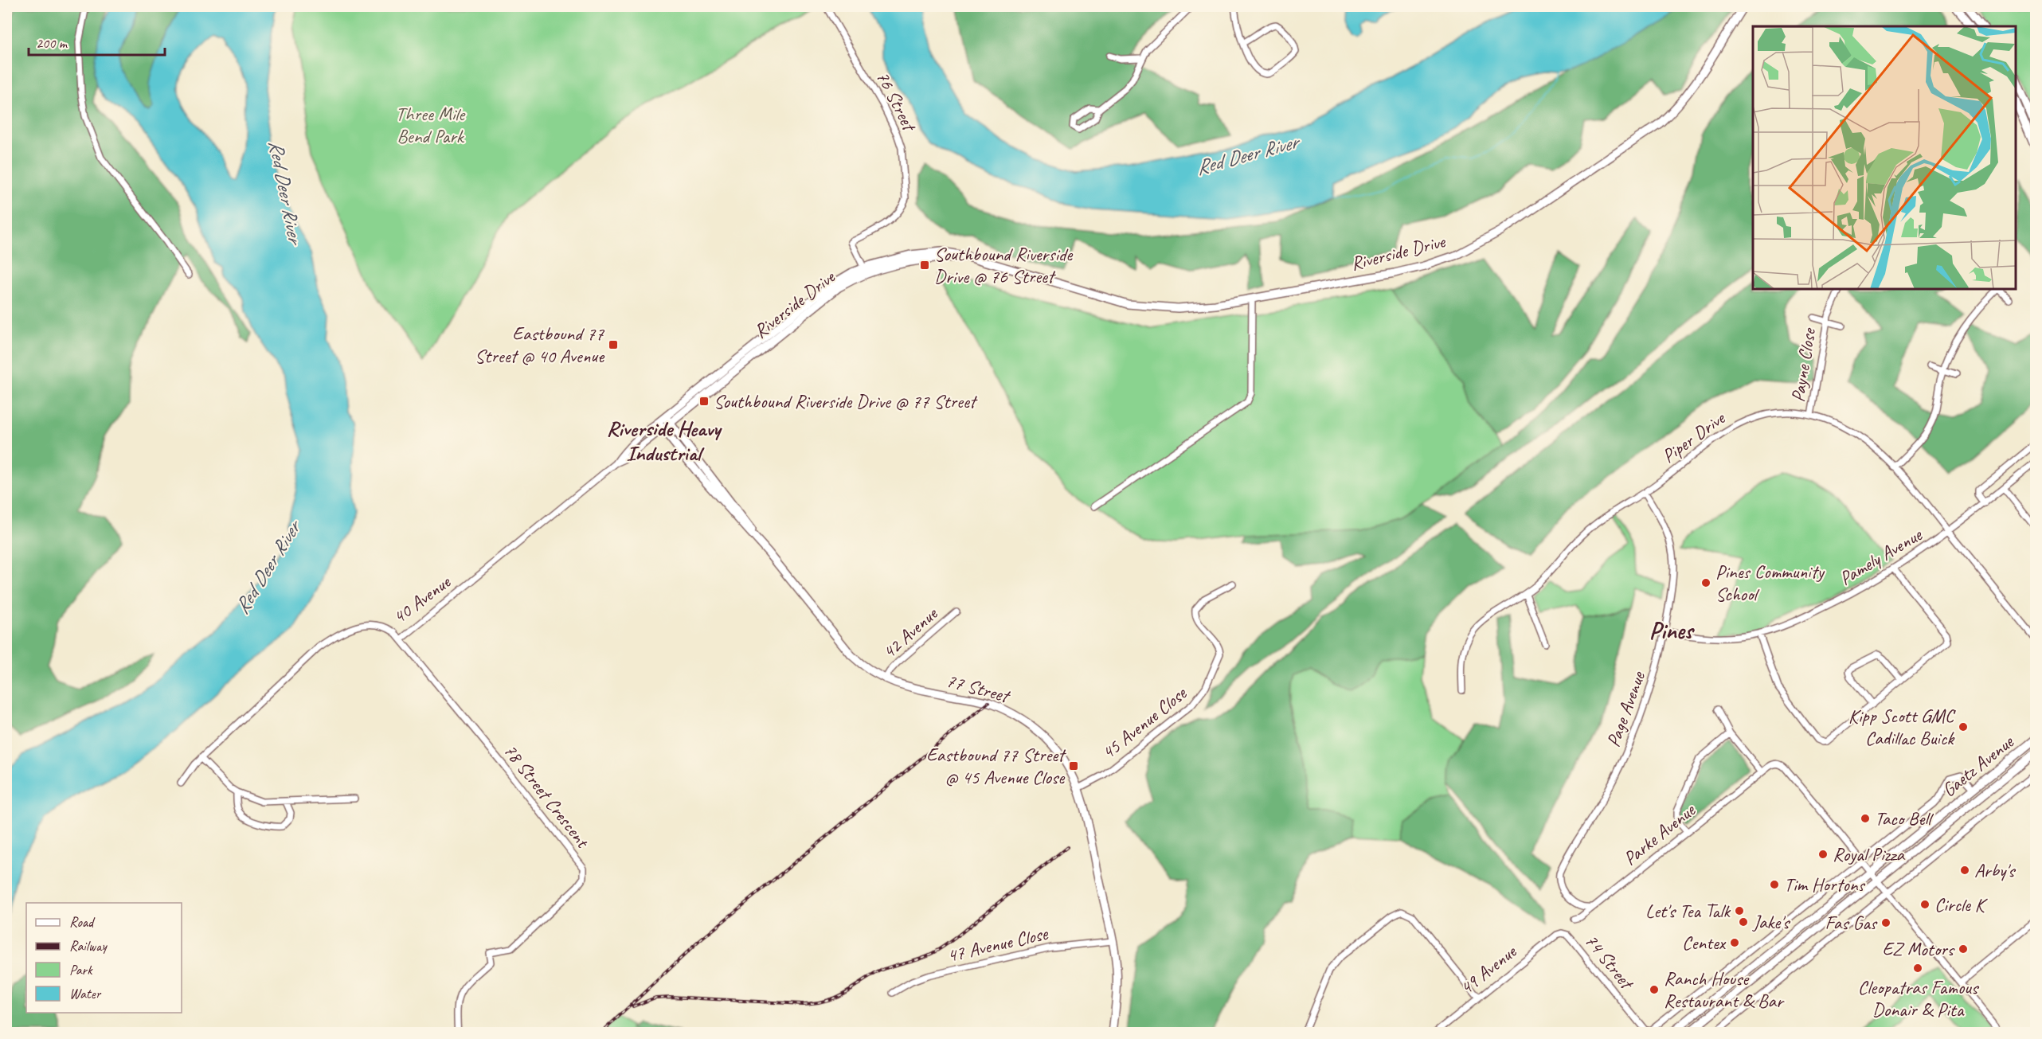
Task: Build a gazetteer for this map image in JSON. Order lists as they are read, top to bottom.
{
  "streets": {
    "main road": [
      "Riverside Drive",
      "40 Avenue",
      "77 Street",
      "Gaetz Avenue"
    ],
    "street": [
      "76 Street",
      "Payne Close",
      "Piper Drive",
      "Pamely Avenue",
      "42 Avenue",
      "Page Avenue",
      "45 Avenue Close",
      "78 Street Crescent",
      "Parke Avenue",
      "47 Avenue Close",
      "74 Street",
      "49 Avenue"
    ]
  },
  "crossings": [
    ["76 Street", "Riverside Drive"],
    ["Riverside Drive", "40 Avenue"],
    ["Riverside Drive", "77 Street"],
    ["Payne Close", "Piper Drive"],
    ["Piper Drive", "Pamely Avenue"],
    ["Piper Drive", "Page Avenue"],
    ["Pamely Avenue", "Page Avenue"],
    ["40 Avenue", "77 Street"],
    ["40 Avenue", "78 Street Crescent"],
    ["42 Avenue", "77 Street"],
    ["77 Street", "45 Avenue Close"],
    ["77 Street", "47 Avenue Close"],
    ["Page Avenue", "Parke Avenue"],
    ["74 Street", "49 Avenue"]
  ],
  "districts": ["Riverside Heavy Industrial", "Pines"],
  "water": ["Red Deer River"],
  "parks": ["Three Mile Bend Park"],
  "places": {
    "transit": [
      "Southbound Riverside Drive @ 76 Street",
      "Eastbound 77 Street @ 40 Avenue",
      "Southbound Riverside Drive @ 77 Street",
      "Eastbound 77 Street @ 45 Avenue Close"
    ],
    "other": [
      "Pines Community School",
      "Kipp Scott GMC Cadillac Buick",
      "Taco Bell",
      "Royal Pizza",
      "Arby's",
      "Tim Hortons",
      "Circle K",
      "Let's Tea Talk",
      "Jake's",
      "Fas Gas",
      "Centex",
      "EZ Motors",
      "Cleopatras Famous Donair & Pita",
      "Ranch House Restaurant & Bar"
    ]
  },
  "legend": [
    "Road",
    "Railway",
    "Park",
    "Water"
  ],
  "scale_bar": "200 m"
}
